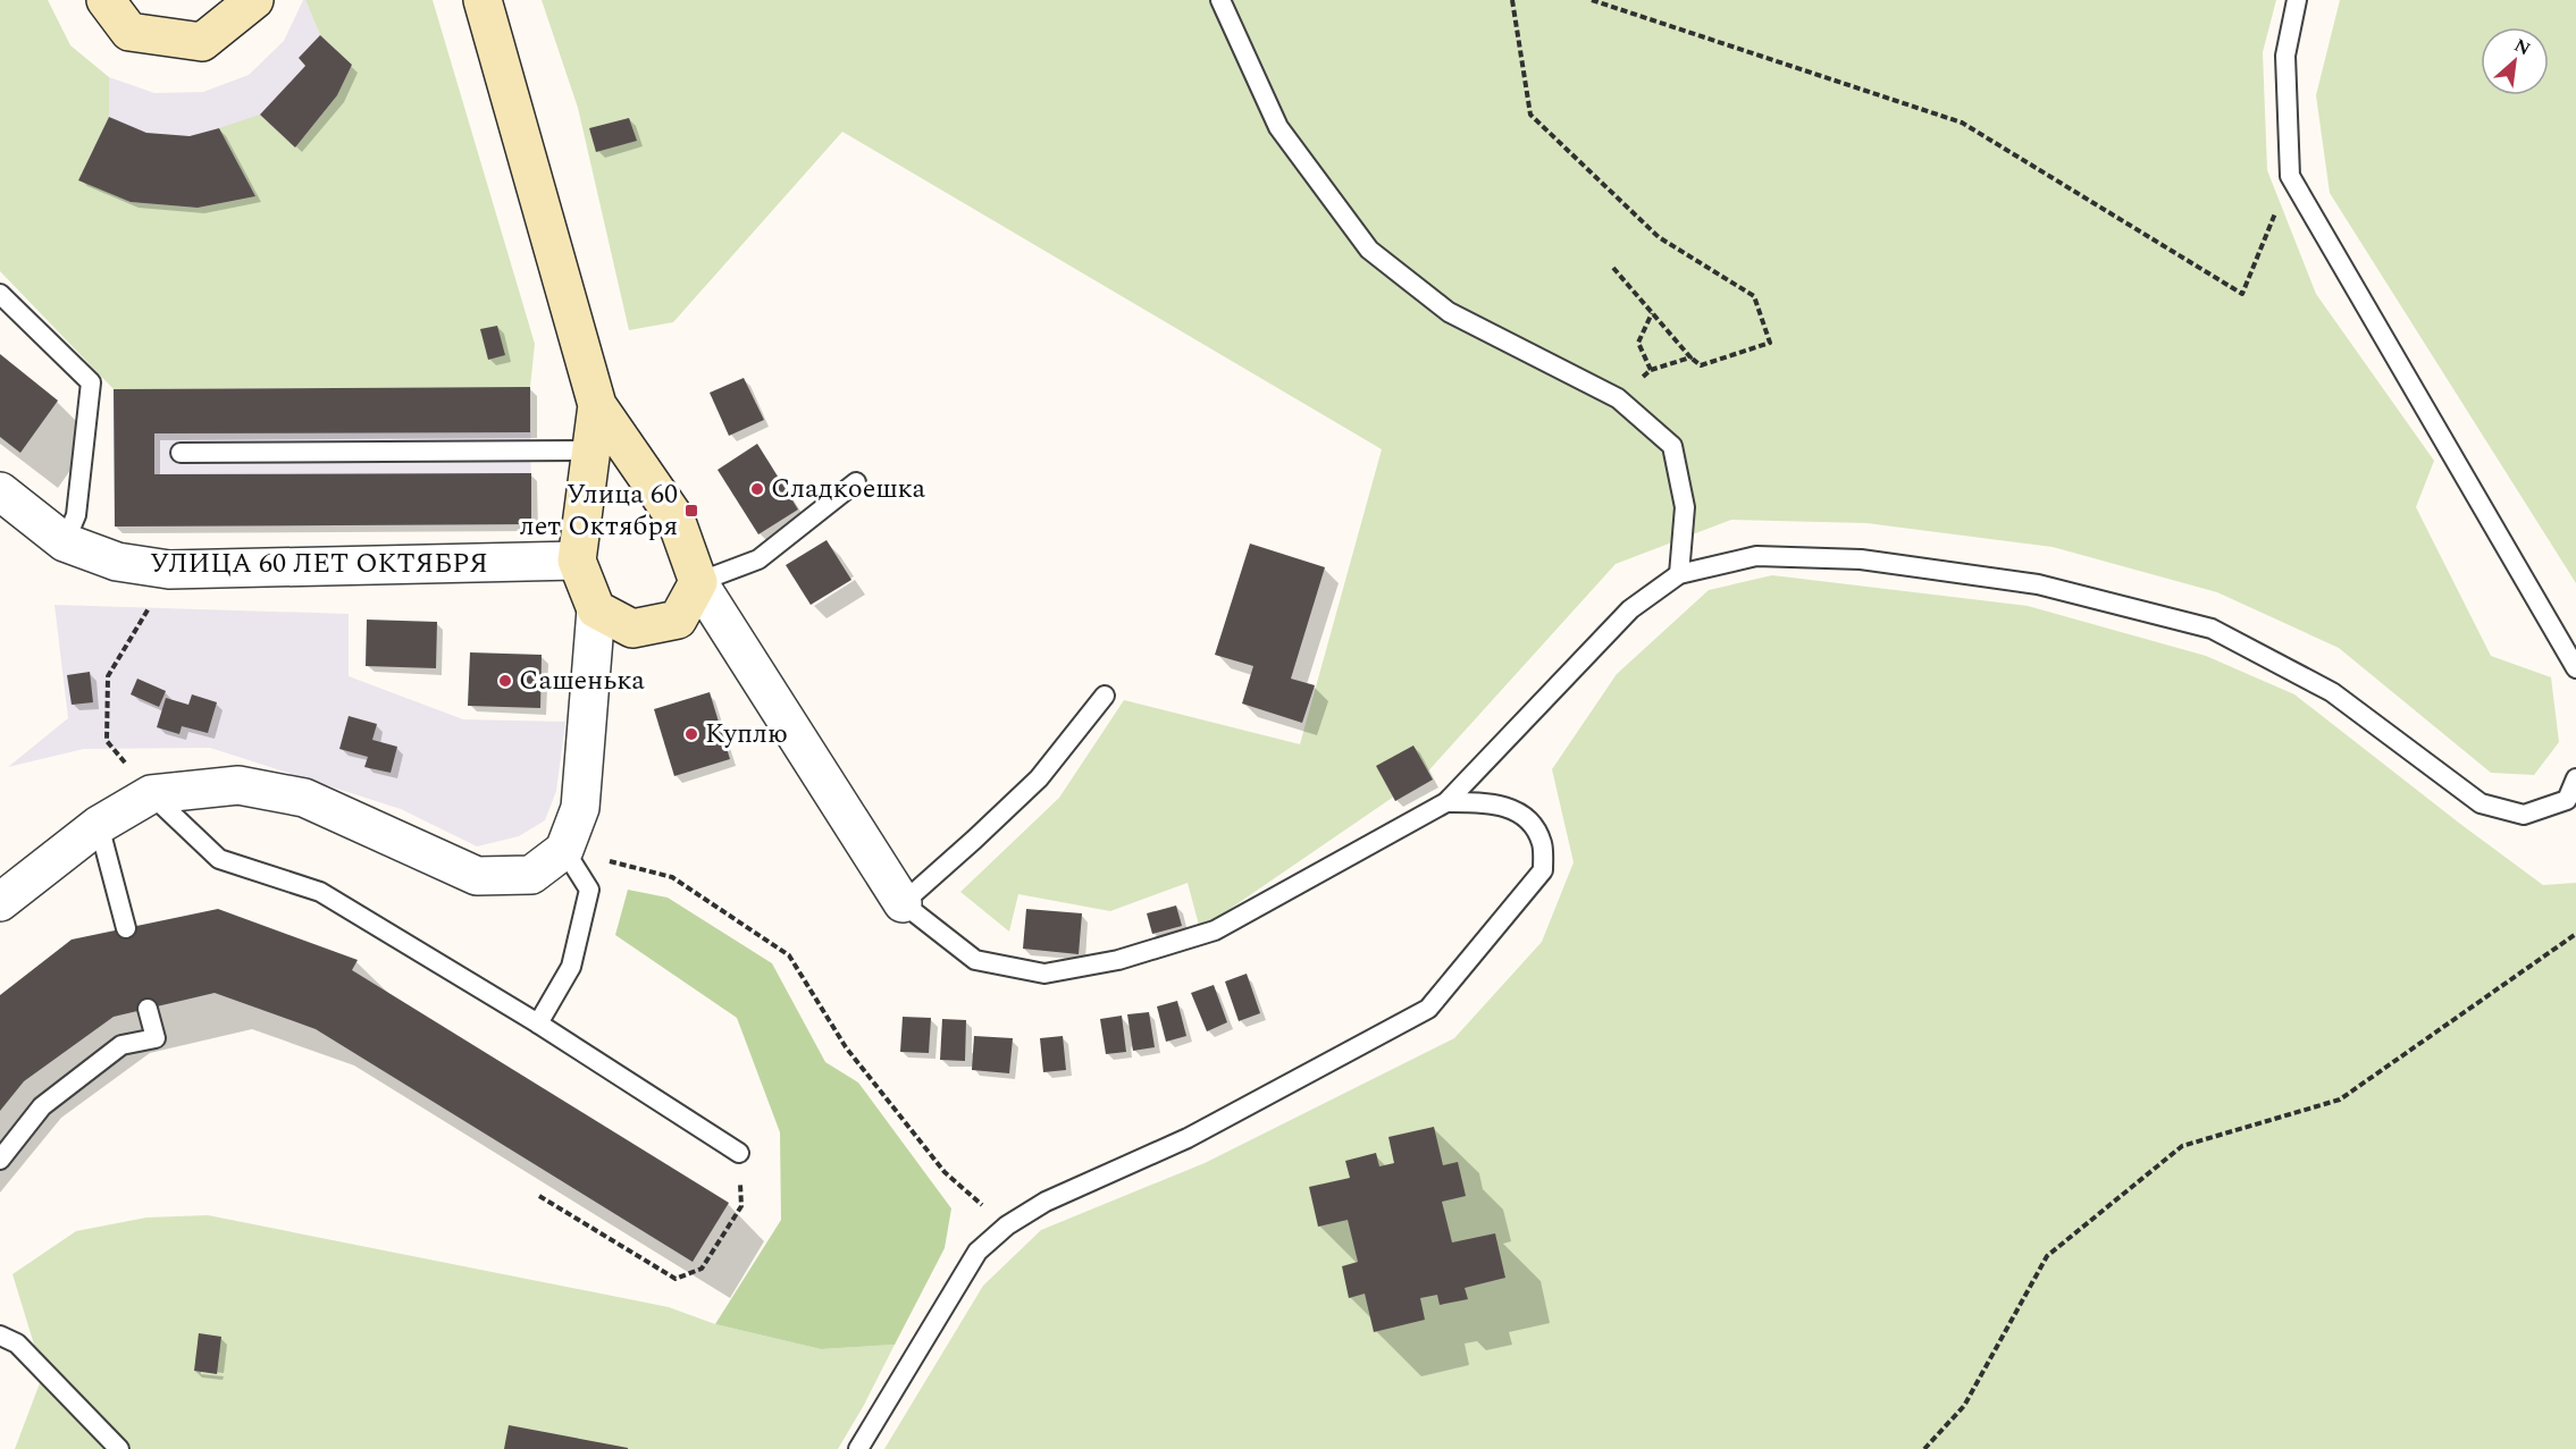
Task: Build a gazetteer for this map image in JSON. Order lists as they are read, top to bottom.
{
  "streets": {
    "street": ["УЛИЦА 60 ЛЕТ ОКТЯБРЯ"]
  },
  "places": {
    "other": ["Сладкоешка", "Сашенька", "Куплю"],
    "transit": ["Улица 60 лет Октября"]
  },
  "north": "top right"
}
